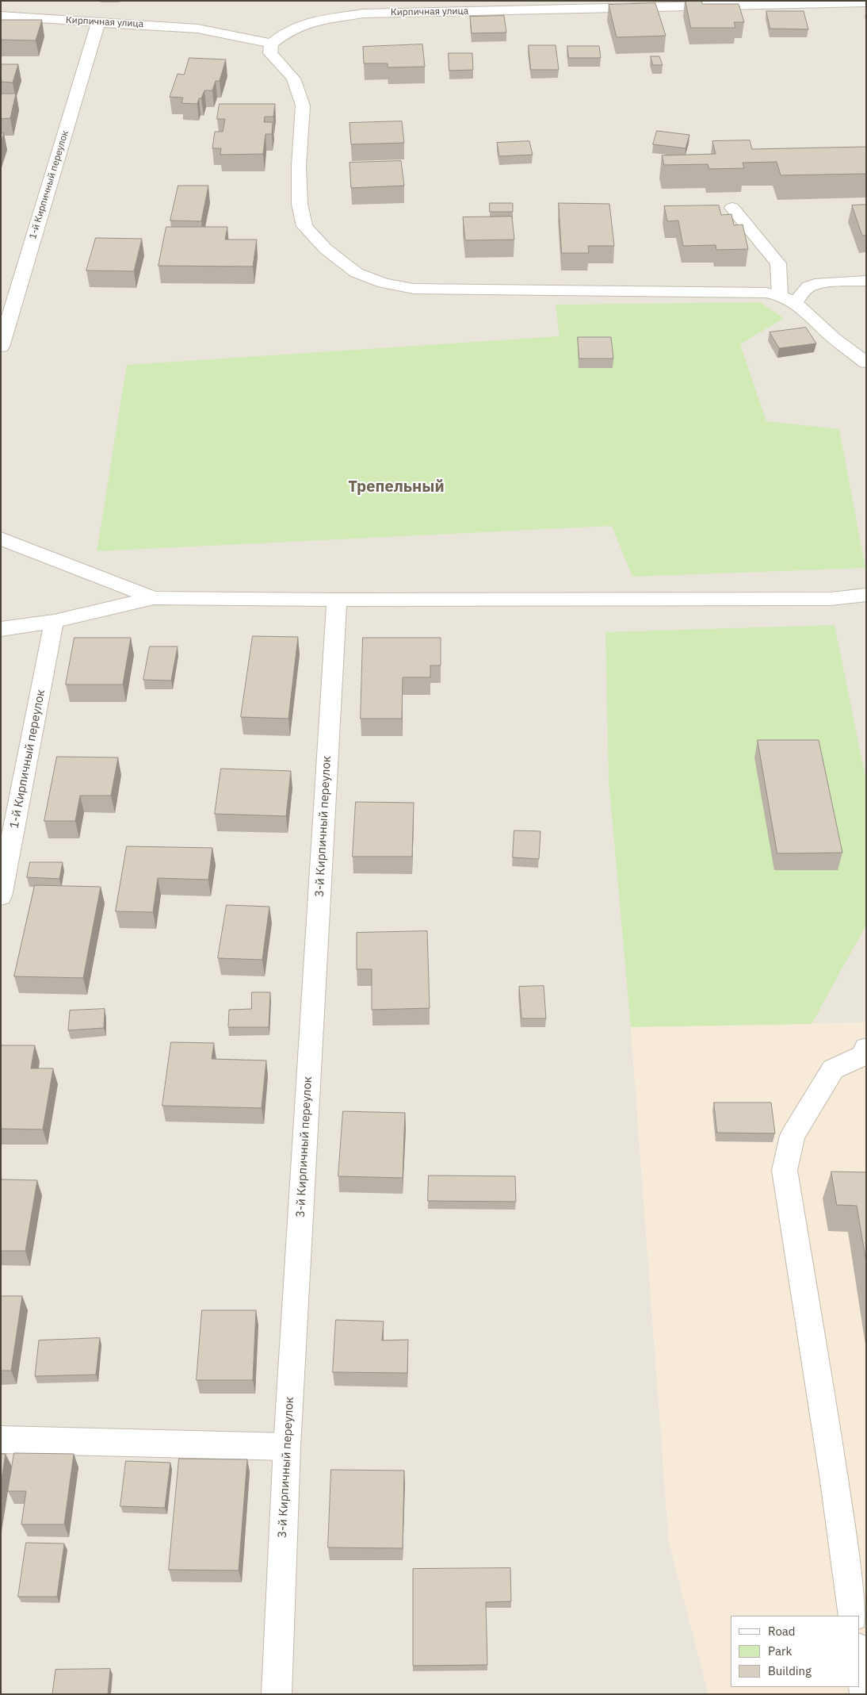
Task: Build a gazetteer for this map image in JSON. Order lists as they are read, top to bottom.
{
  "streets": {
    "street": ["Кирпичная улица", "1-й Кирпичный переулок", "3-й Кирпичный переулок"]
  },
  "crossings": [
    ["Кирпичная улица", "1-й Кирпичный переулок"]
  ],
  "districts": ["Трепельный"],
  "legend": ["Road", "Park", "Building"]
}
